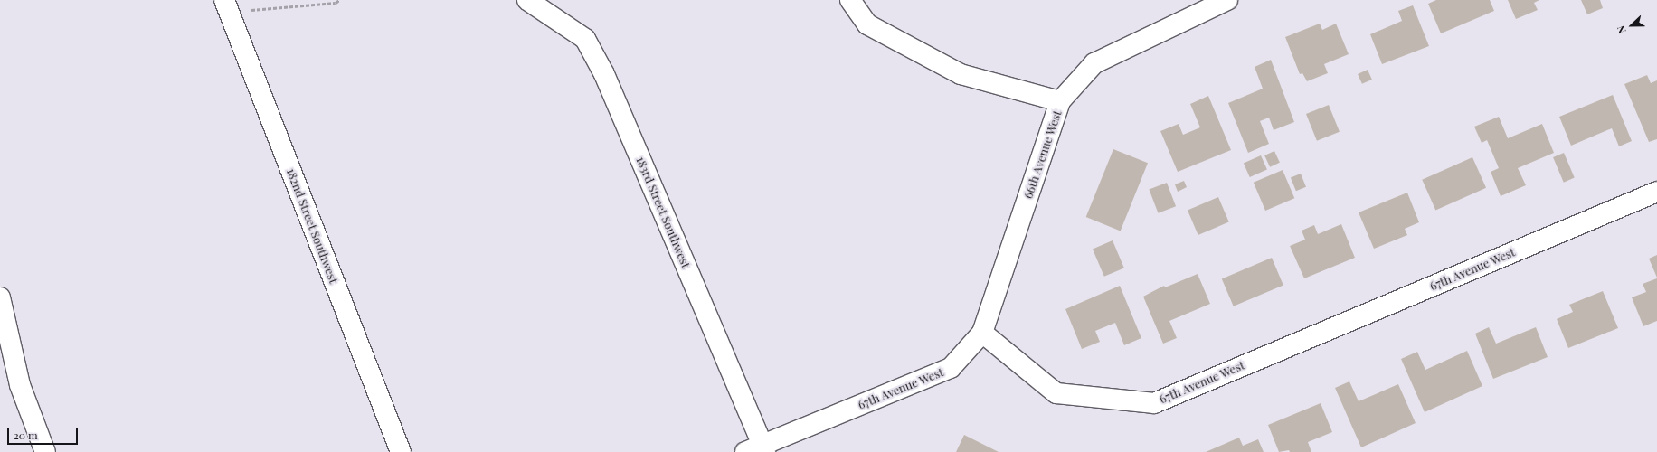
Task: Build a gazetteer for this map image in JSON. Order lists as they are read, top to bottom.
{
  "streets": {
    "street": [
      "66th Avenue West",
      "183rd Street Southwest",
      "182nd Street Southwest",
      "67th Avenue West"
    ]
  },
  "crossings": [
    ["66th Avenue West", "67th Avenue West"],
    ["183rd Street Southwest", "67th Avenue West"]
  ],
  "scale_bar": "20 m",
  "north": "left"
}
